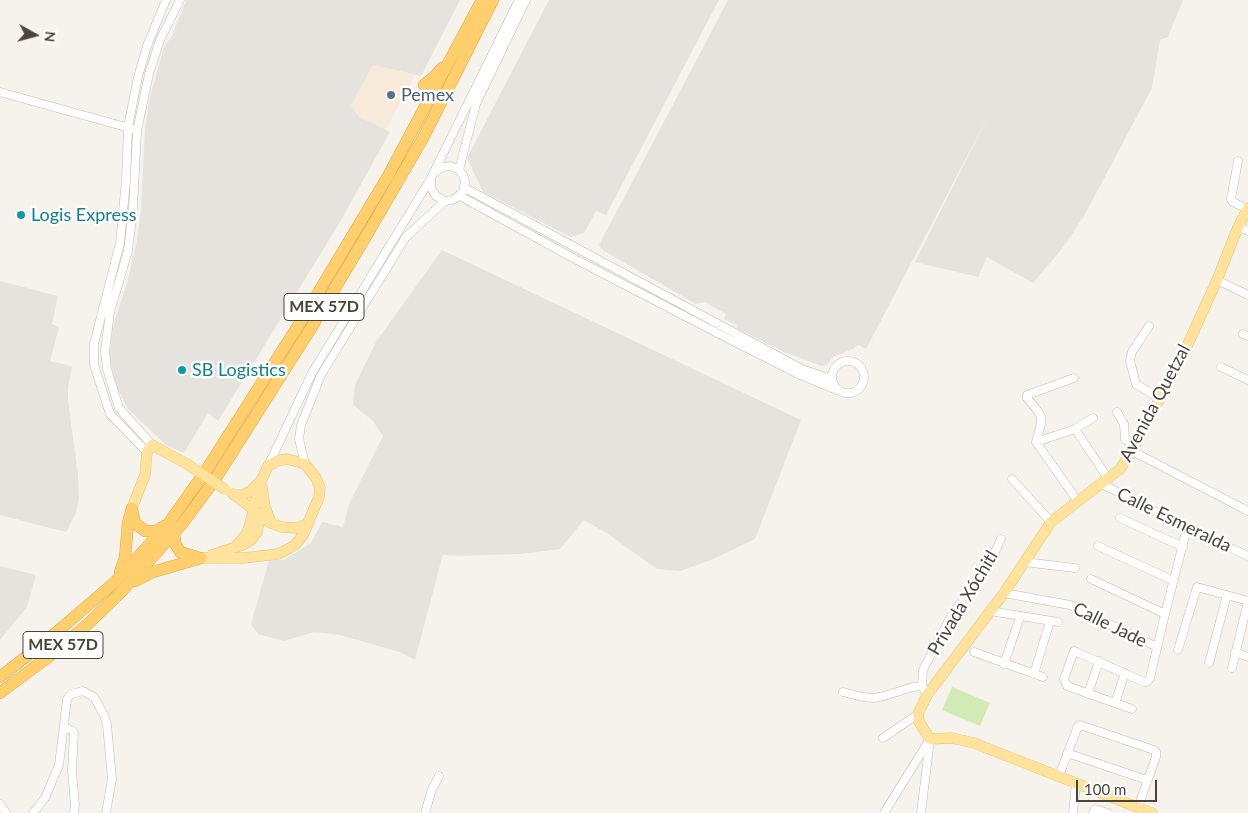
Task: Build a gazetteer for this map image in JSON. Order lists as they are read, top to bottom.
{
  "streets": {
    "highway": ["MEX 57D"],
    "main road": ["Avenida Quetzal"],
    "street": ["Calle Esmeralda", "Privada Xóchitl", "Calle Jade"]
  },
  "crossings": [
    ["Avenida Quetzal", "Calle Esmeralda"],
    ["Avenida Quetzal", "Privada Xóchitl"],
    ["Avenida Quetzal", "Calle Jade"]
  ],
  "places": ["Pemex", "Logis Express", "SB Logistics"],
  "scale_bar": "100 m",
  "north": "right"
}
